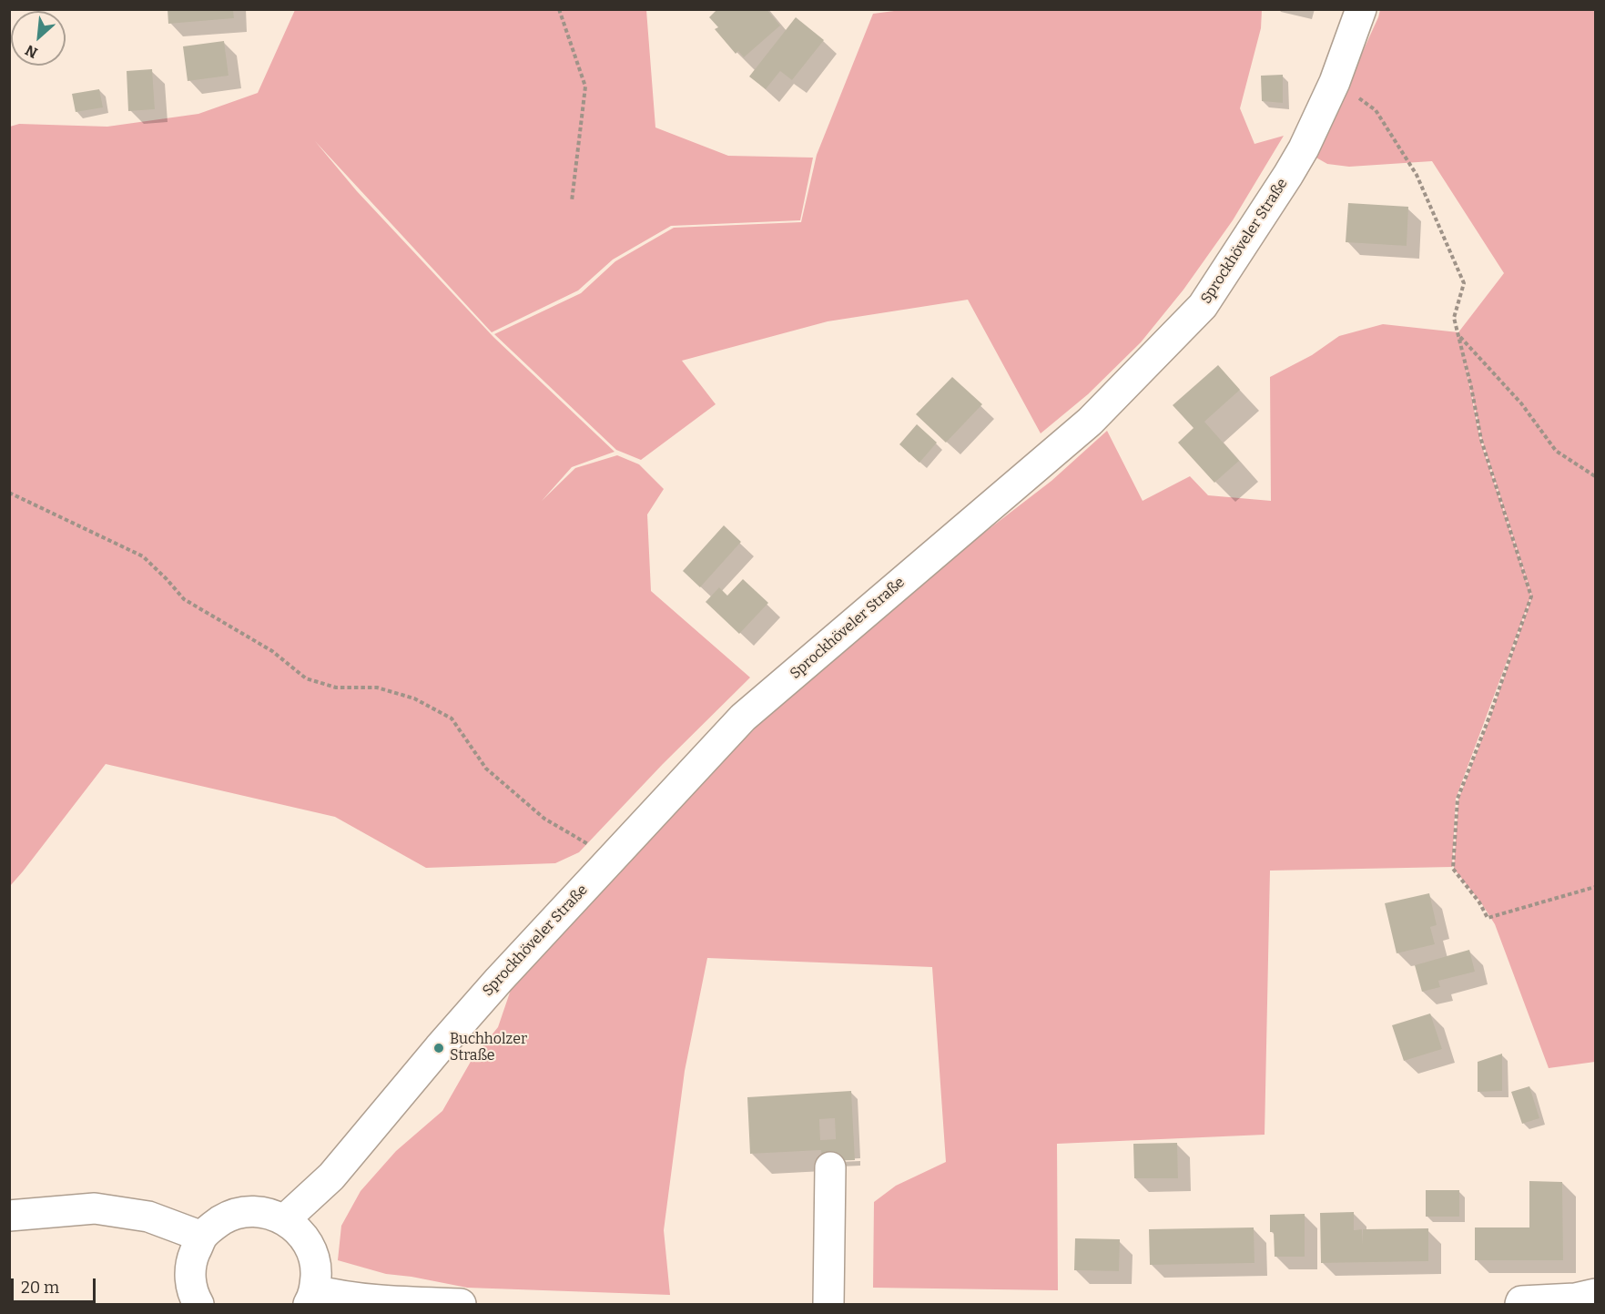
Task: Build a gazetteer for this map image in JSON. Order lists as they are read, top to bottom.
{
  "streets": {
    "street": ["Sprockhöveler Straße"]
  },
  "places": ["Buchholzer Straße"],
  "scale_bar": "20 m",
  "north": "bottom left"
}
